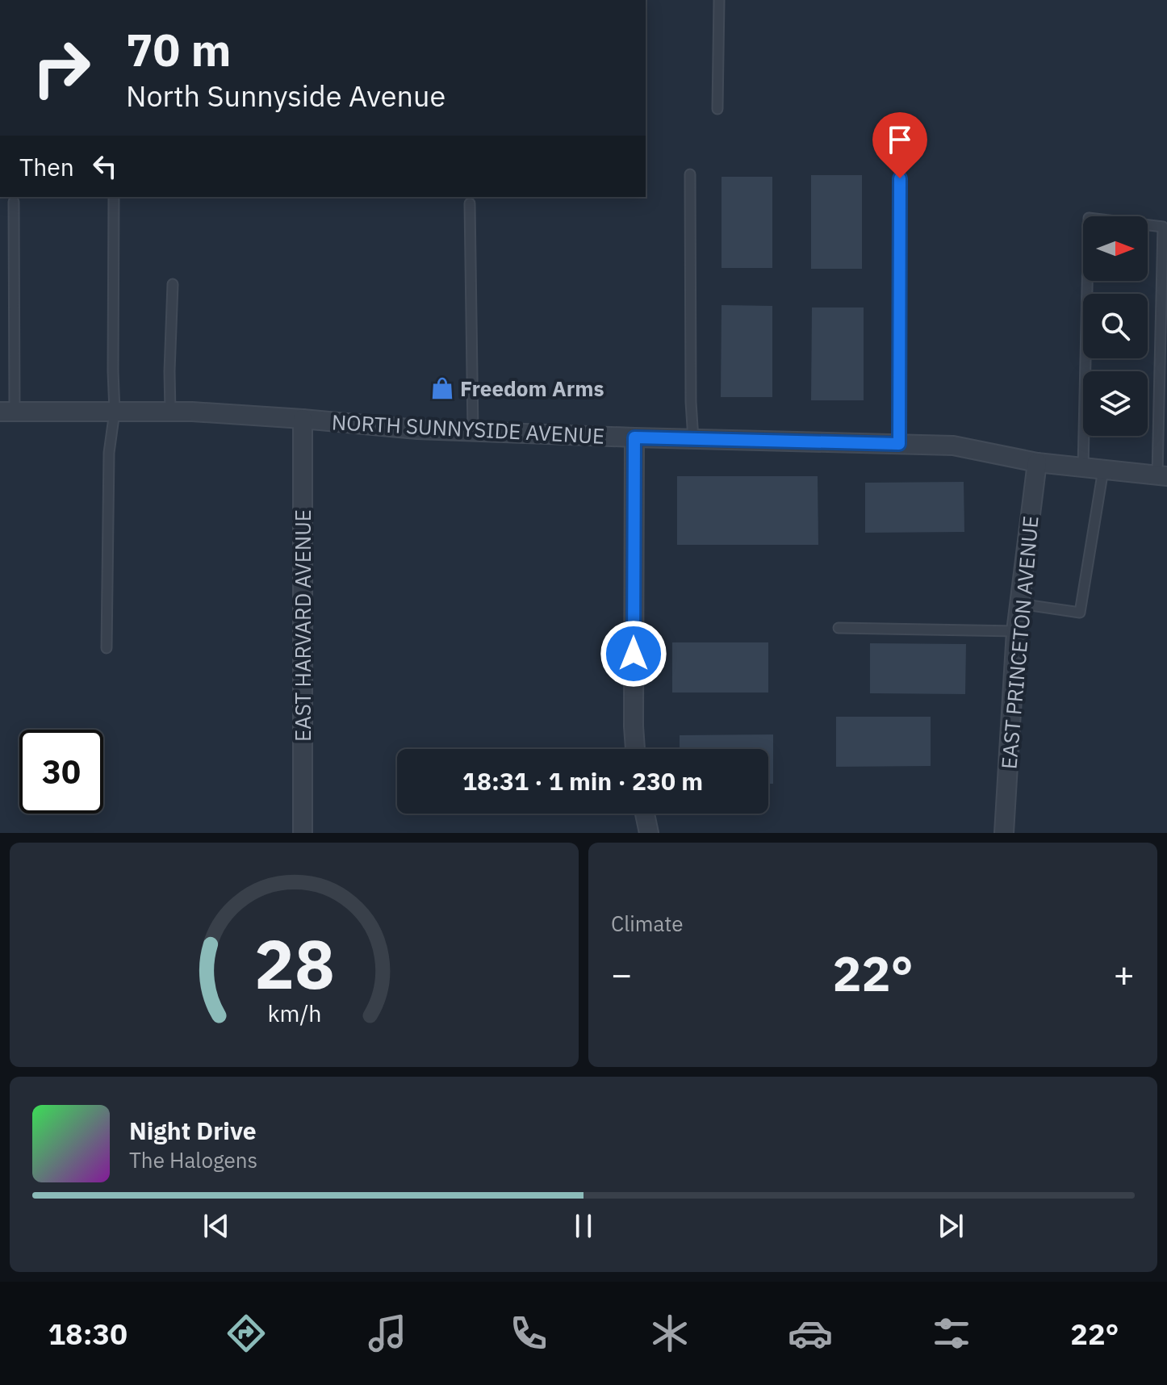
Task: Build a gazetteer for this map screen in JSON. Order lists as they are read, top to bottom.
{
  "streets": {
    "street": ["NORTH SUNNYSIDE AVENUE", "EAST HARVARD AVENUE", "EAST PRINCETON AVENUE"]
  },
  "crossings": [
    ["NORTH SUNNYSIDE AVENUE", "EAST HARVARD AVENUE"],
    ["NORTH SUNNYSIDE AVENUE", "EAST PRINCETON AVENUE"]
  ],
  "places": {
    "shop": ["Freedom Arms"]
  },
  "north": "right",
  "page": {
    "turn": ["70 m", "North Sunnyside Avenue"],
    "then": "Then",
    "limit": "30",
    "trip": "18:31 · 1 min · 230 m",
    "tile": "Climate",
    "heat": ["−", "22°", "+"],
    "song": ["Night Drive", "The Halogens"],
    "tabs": ["18:30", "22°"],
    "gauge": ["28", "km/h"]
  }
}
